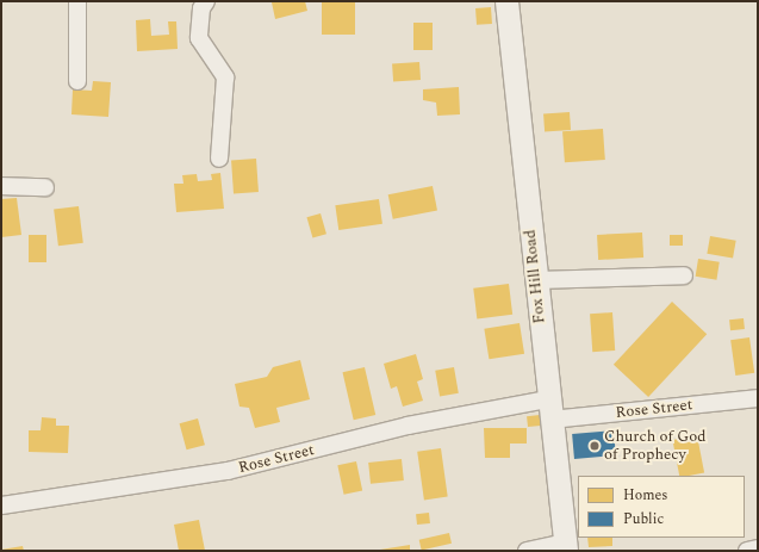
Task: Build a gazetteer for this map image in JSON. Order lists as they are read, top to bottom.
{
  "streets": {
    "main road": ["Fox Hill Road"],
    "street": ["Rose Street"]
  },
  "crossings": [
    ["Fox Hill Road", "Rose Street"]
  ],
  "places": ["Church of God of Prophecy"],
  "legend": ["Homes", "Public"]
}
